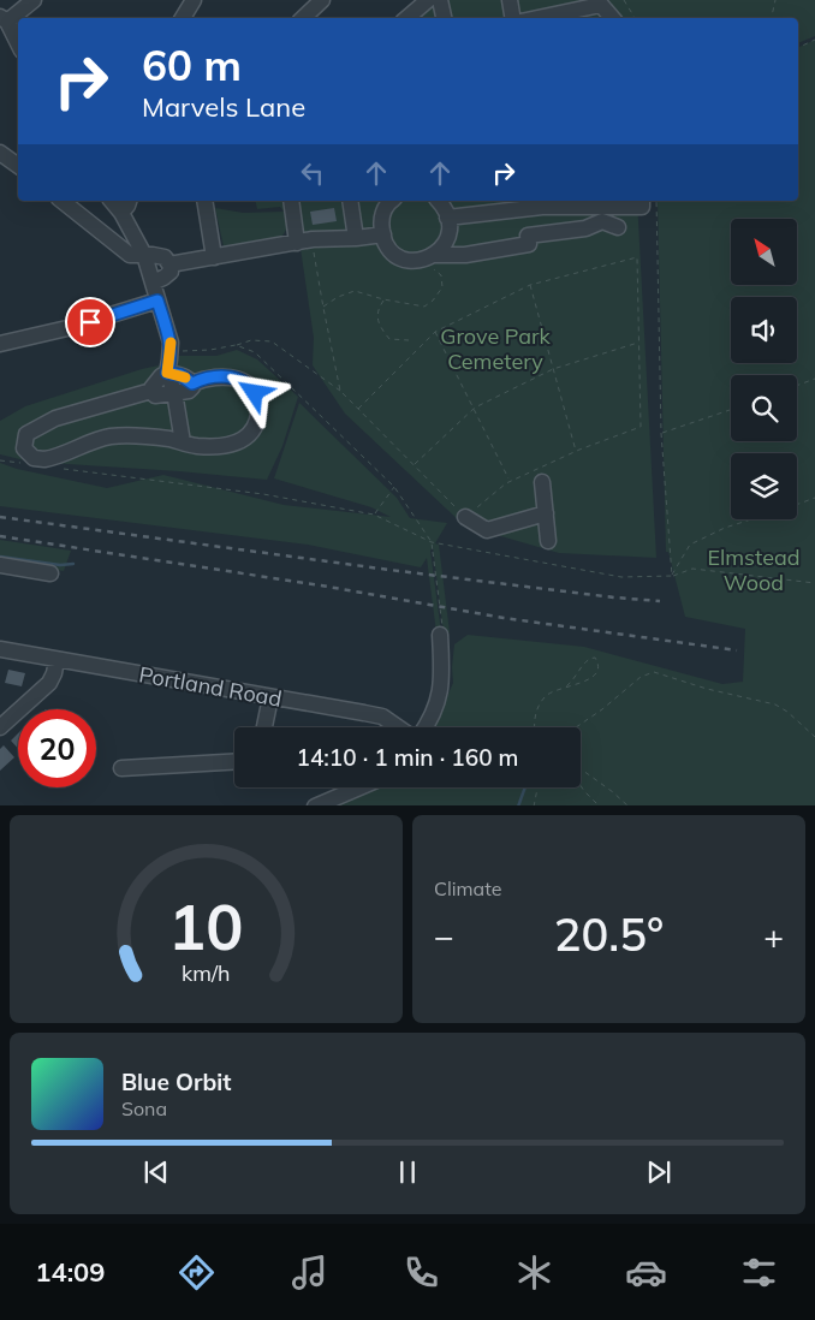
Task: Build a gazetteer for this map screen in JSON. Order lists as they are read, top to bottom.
{
  "streets": {
    "street": ["Portland Road"]
  },
  "parks": ["Grove Park Cemetery", "Elmstead Wood"],
  "north": "top left",
  "page": {
    "turn": ["60 m", "Marvels Lane"],
    "limit": "20",
    "trip": "14:10 · 1 min · 160 m",
    "tile": "Climate",
    "heat": ["−", "20.5°", "+"],
    "song": ["Blue Orbit", "Sona"],
    "tabs": "14:09",
    "gauge": ["10", "km/h"]
  }
}
